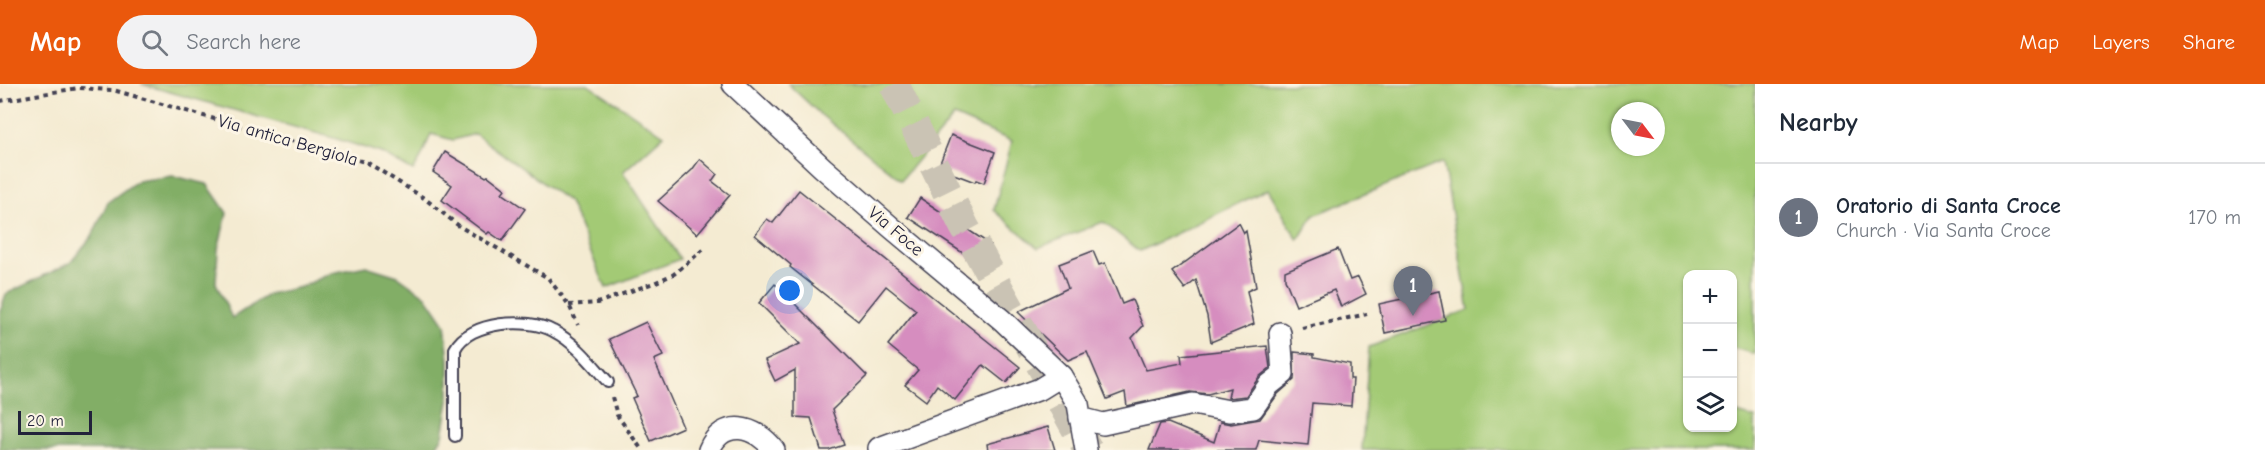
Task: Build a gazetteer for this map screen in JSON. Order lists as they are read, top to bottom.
{
  "streets": {
    "street": ["Via Foce"],
    "path": ["Via antica Bergiola"]
  },
  "scale_bar": "20 m",
  "north": "bottom right",
  "page": {
    "header": "Map",
    "search": "Search here",
    "nav": ["Map", "Layers", "Share"],
    "heading": "Nearby",
    "list": [
      {
        "mark": "1",
        "name": "Oratorio di Santa Croce",
        "note": "Church · Via Santa Croce",
        "value": "170 m"
      }
    ],
    "pins": "1",
    "map_buttons": ["+", "−"],
    "scale": "20 m"
  }
}
